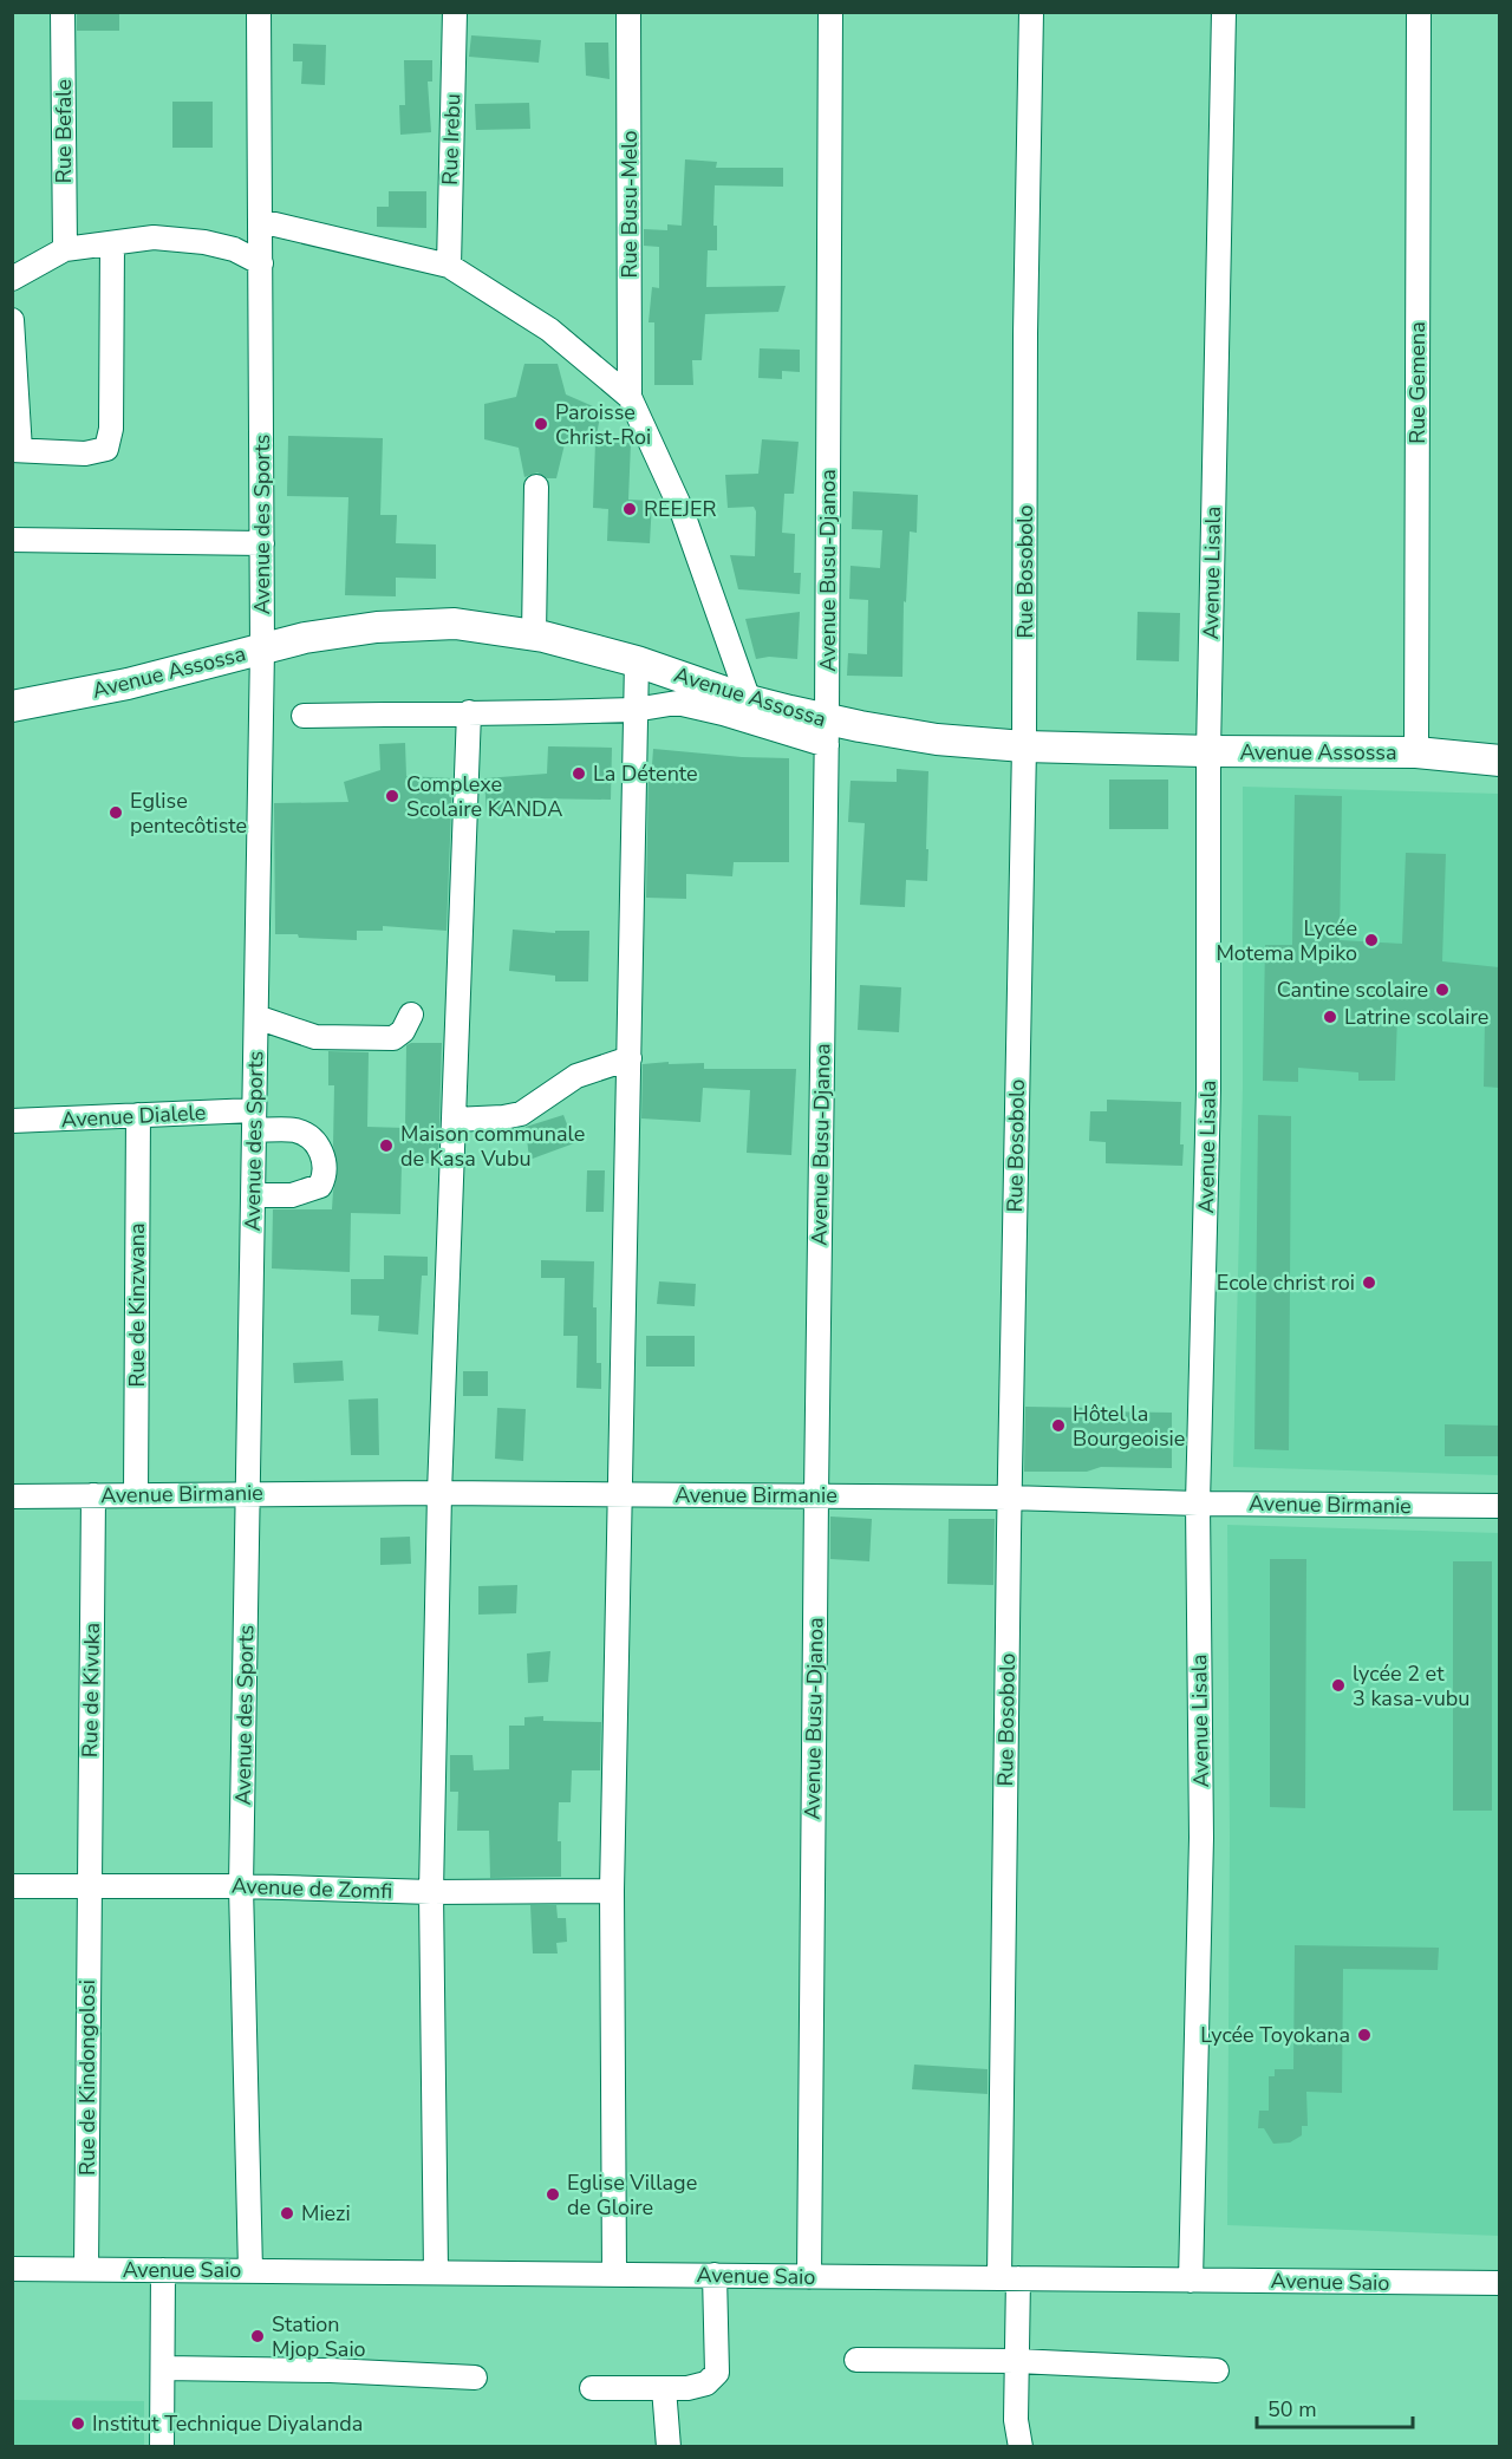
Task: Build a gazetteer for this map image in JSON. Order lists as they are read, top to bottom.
{
  "streets": {
    "main road": ["Avenue Assossa"],
    "street": [
      "Rue Befale",
      "Rue Irebu",
      "Rue Busu-Melo",
      "Rue Gemena",
      "Avenue des Sports",
      "Avenue Busu-Djanoa",
      "Rue Bosobolo",
      "Avenue Lisala",
      "Avenue Dialele",
      "Rue de Kinzwana",
      "Avenue Birmanie",
      "Rue de Kivuka",
      "Avenue de Zomfi",
      "Rue de Kindongolosi",
      "Avenue Saio"
    ]
  },
  "crossings": [
    ["Rue Gemena", "Avenue Assossa"],
    ["Avenue des Sports", "Avenue Assossa"],
    ["Avenue des Sports", "Avenue Dialele"],
    ["Avenue des Sports", "Avenue Birmanie"],
    ["Avenue des Sports", "Avenue de Zomfi"],
    ["Avenue des Sports", "Avenue Saio"],
    ["Avenue Busu-Djanoa", "Avenue Assossa"],
    ["Avenue Busu-Djanoa", "Avenue Birmanie"],
    ["Avenue Busu-Djanoa", "Avenue Saio"],
    ["Rue Bosobolo", "Avenue Assossa"],
    ["Rue Bosobolo", "Avenue Birmanie"],
    ["Rue Bosobolo", "Avenue Saio"],
    ["Avenue Lisala", "Avenue Assossa"],
    ["Avenue Lisala", "Avenue Birmanie"],
    ["Avenue Lisala", "Avenue Saio"],
    ["Avenue Dialele", "Rue de Kinzwana"],
    ["Rue de Kinzwana", "Avenue Birmanie"],
    ["Avenue Birmanie", "Rue de Kivuka"],
    ["Rue de Kivuka", "Avenue de Zomfi"],
    ["Rue de Kivuka", "Rue de Kindongolosi"],
    ["Avenue de Zomfi", "Rue de Kindongolosi"],
    ["Rue de Kindongolosi", "Avenue Saio"]
  ],
  "places": [
    "Paroisse Christ-Roi",
    "REEJER",
    "La Détente",
    "Complexe Scolaire KANDA",
    "Eglise pentecôtiste",
    "Lycée Motema Mpiko",
    "Cantine scolaire",
    "Latrine scolaire",
    "Maison communale de Kasa Vubu",
    "Ecole christ roi",
    "Hôtel la Bourgeoisie",
    "lycée 2 et 3 kasa-vubu",
    "Lycée Toyokana",
    "Eglise Village de Gloire",
    "Miezi",
    "Station Mjop Saio",
    "Institut Technique Diyalanda"
  ],
  "scale_bar": "50 m"
}
